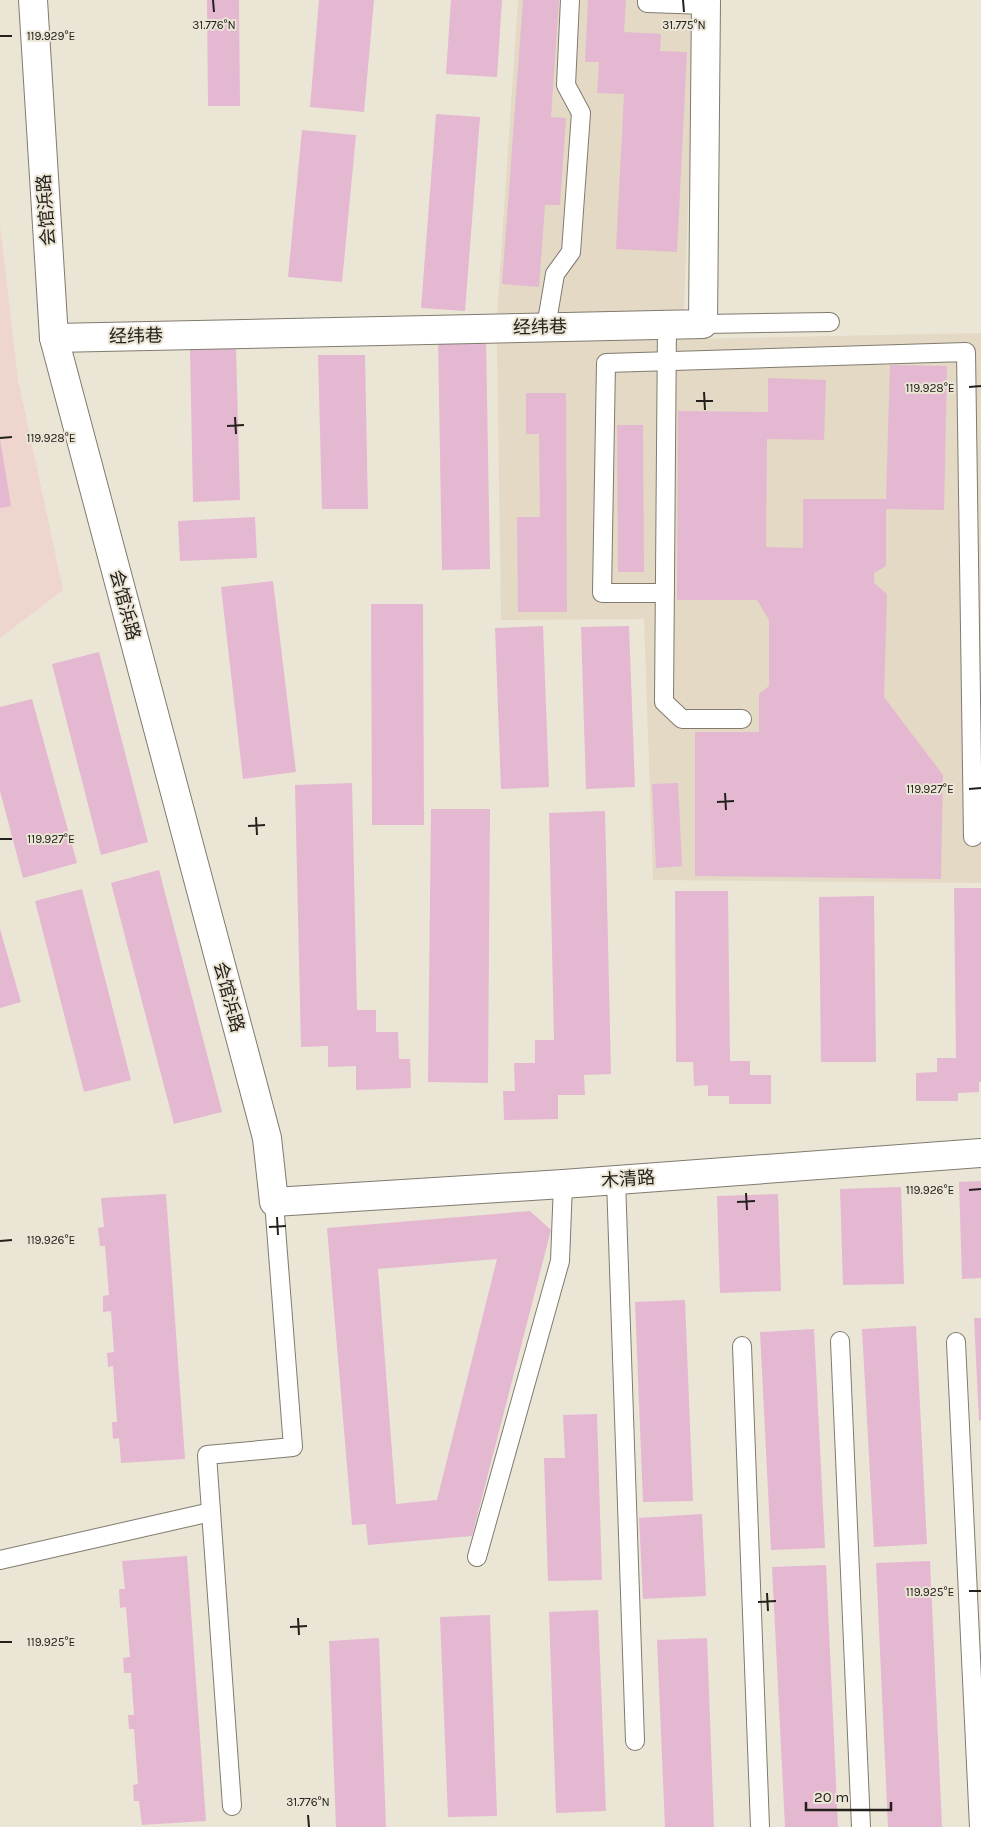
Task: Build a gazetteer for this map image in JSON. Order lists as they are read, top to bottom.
{
  "streets": {
    "street": ["会馆浜路", "经纬巷", "木清路"]
  },
  "crossings": [
    ["会馆浜路", "经纬巷"],
    ["会馆浜路", "木清路"]
  ],
  "scale_bar": "20 m",
  "coordinates": [
    "31.776°N",
    "31.775°N",
    "119.929°E",
    "119.928°E",
    "119.927°E",
    "119.926°E",
    "119.925°E"
  ]
}
